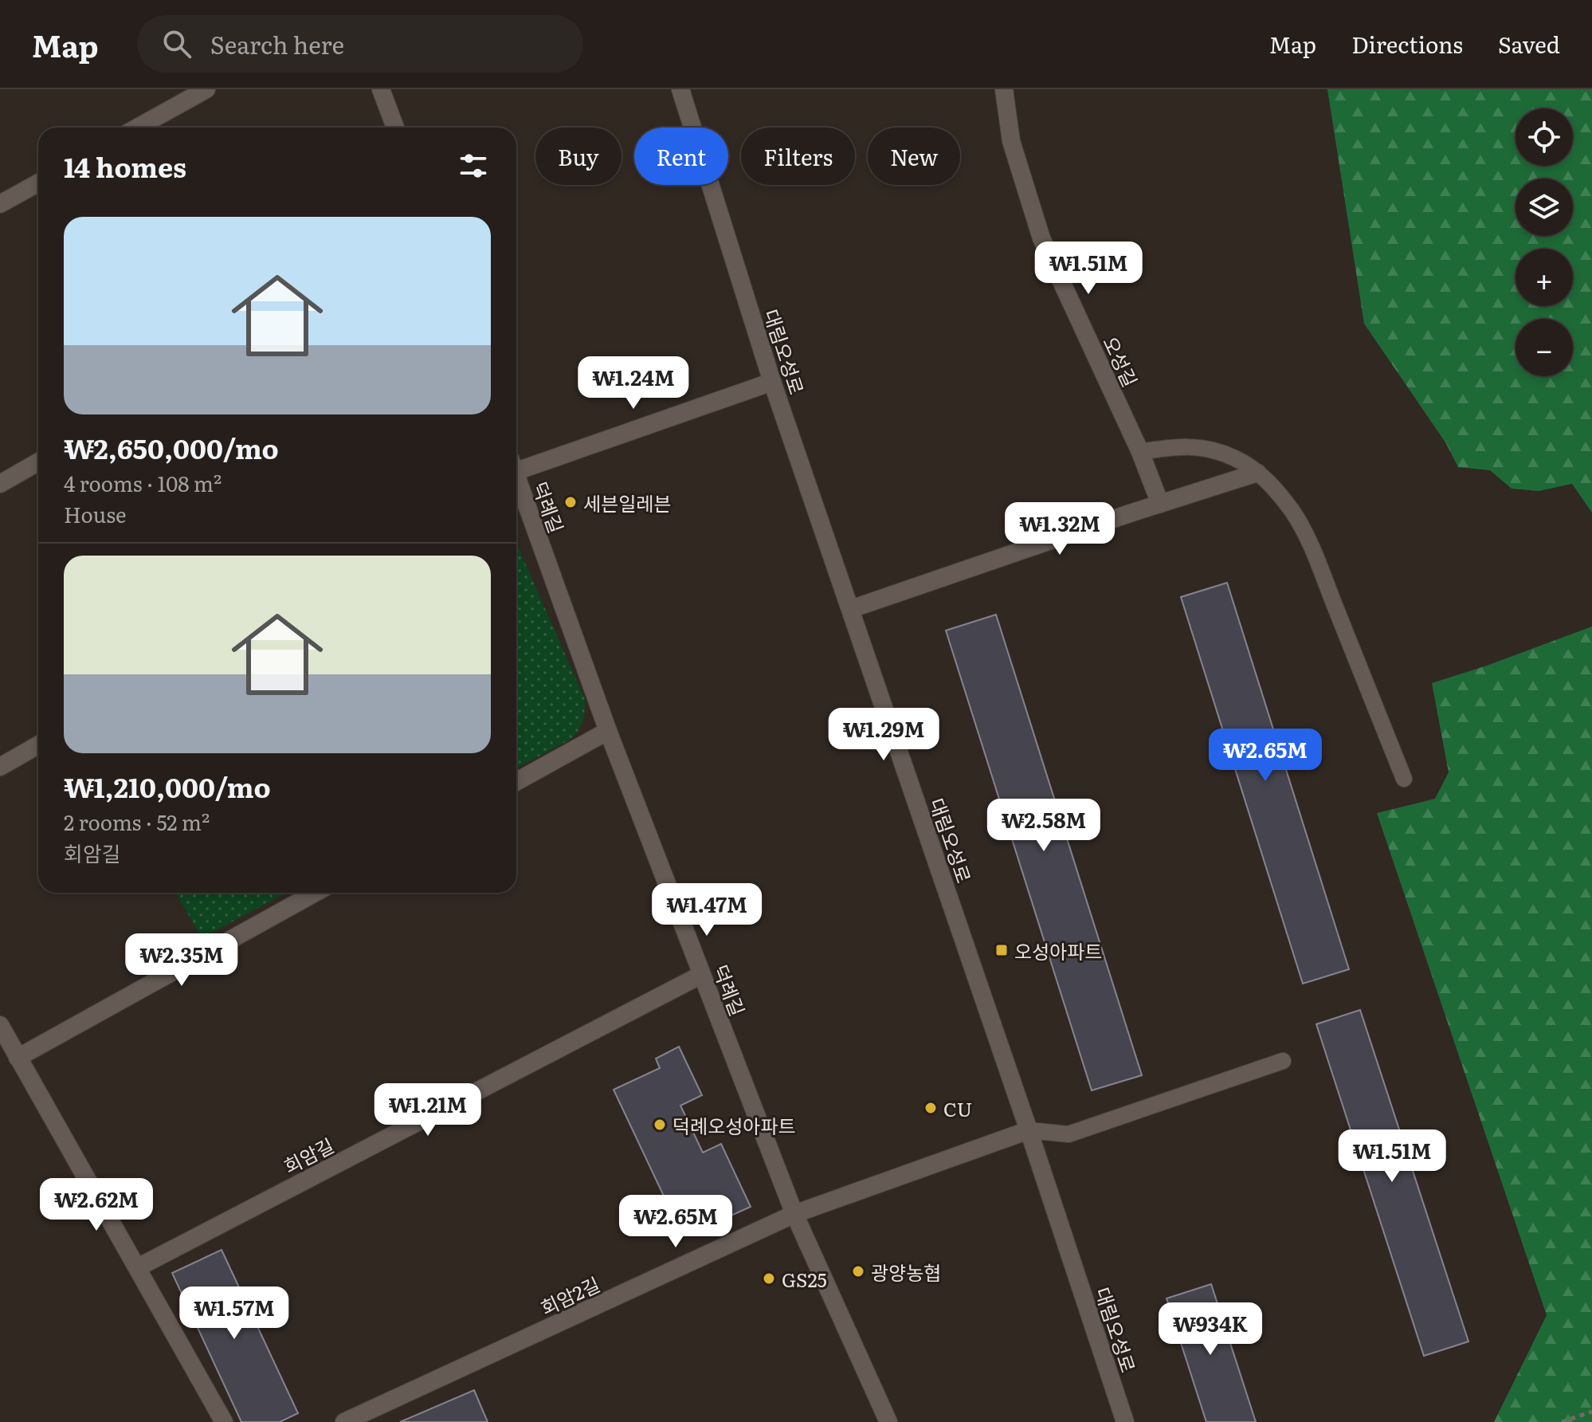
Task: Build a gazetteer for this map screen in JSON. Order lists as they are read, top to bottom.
{
  "streets": {
    "street": [
      "대림오성로",
      "오성길",
      "덕례길",
      "회암길",
      "회암2길"
    ]
  },
  "crossings": [
    ["대림오성로", "회암2길"],
    ["덕례길", "회암길"],
    ["덕례길", "회암2길"]
  ],
  "places": {
    "other": [
      "세븐일레븐",
      "CU",
      "덕례오성아파트",
      "광양농협",
      "GS25"
    ],
    "transit": ["오성아파트"]
  },
  "page": {
    "header": "Map",
    "search": "Search here",
    "nav": ["Map", "Directions", "Saved"],
    "map_buttons": ["+", "−"],
    "chip": [
      "Buy",
      "Rent",
      "Filters",
      "New"
    ],
    "heading": "14 homes",
    "list": [
      {
        "name": "₩2,650,000/mo",
        "note": "4 rooms · 108 m² · House"
      },
      {
        "name": "₩1,210,000/mo",
        "note": "2 rooms · 52 m² · 회암길"
      }
    ],
    "price": [
      "₩1.51M",
      "₩1.24M",
      "₩1.32M",
      "₩1.29M",
      "₩2.65M",
      "₩2.58M",
      "₩1.47M",
      "₩2.35M",
      "₩1.21M",
      "₩1.51M",
      "₩2.62M",
      "₩2.65M",
      "₩1.57M",
      "₩934K"
    ]
  }
}
